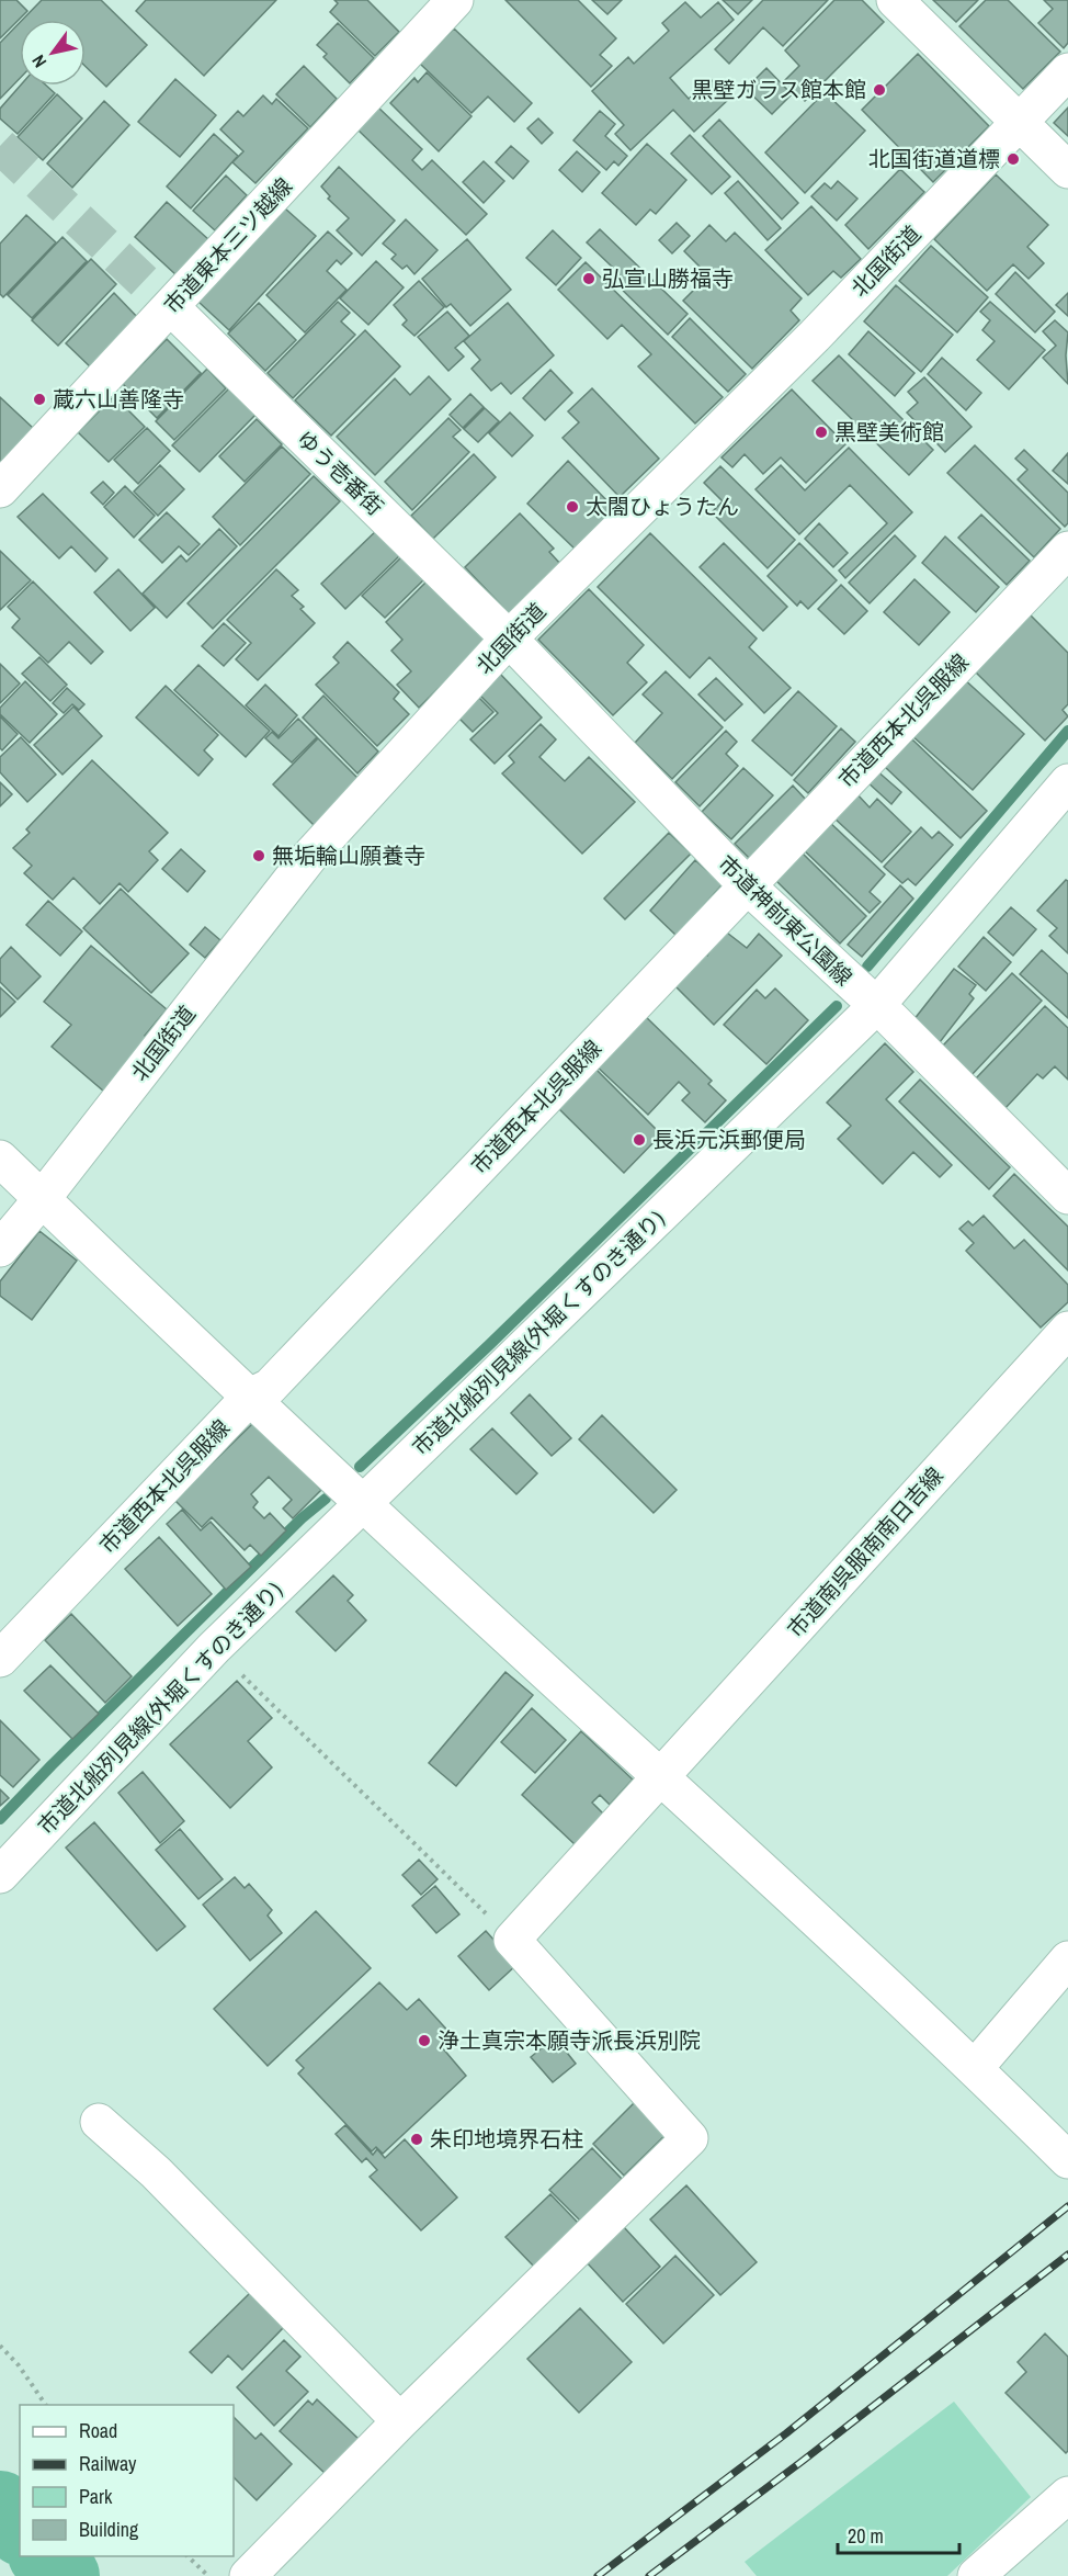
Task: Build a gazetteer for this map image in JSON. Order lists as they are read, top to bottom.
{
  "streets": {
    "street": [
      "市道東本三ツ越線",
      "北国街道",
      "ゆう壱番街",
      "市道西本北呉服線",
      "市道神前東公園線",
      "市道北船列見線(外堀くすのき通り)",
      "市道南呉服南南日吉線"
    ]
  },
  "crossings": [
    ["市道東本三ツ越線", "ゆう壱番街"],
    ["北国街道", "ゆう壱番街"],
    ["北国街道", "市道神前東公園線"],
    ["ゆう壱番街", "市道神前東公園線"],
    ["市道西本北呉服線", "市道神前東公園線"],
    ["市道神前東公園線", "市道北船列見線(外堀くすのき通り)"]
  ],
  "places": [
    "黒壁ガラス館本館",
    "北国街道道標",
    "弘宣山勝福寺",
    "蔵六山善隆寺",
    "黒壁美術館",
    "太閤ひょうたん",
    "無垢輪山願養寺",
    "長浜元浜郵便局",
    "浄土真宗本願寺派長浜別院",
    "朱印地境界石柱"
  ],
  "legend": [
    "Road",
    "Railway",
    "Park",
    "Building"
  ],
  "scale_bar": "20 m",
  "north": "bottom left"
}
